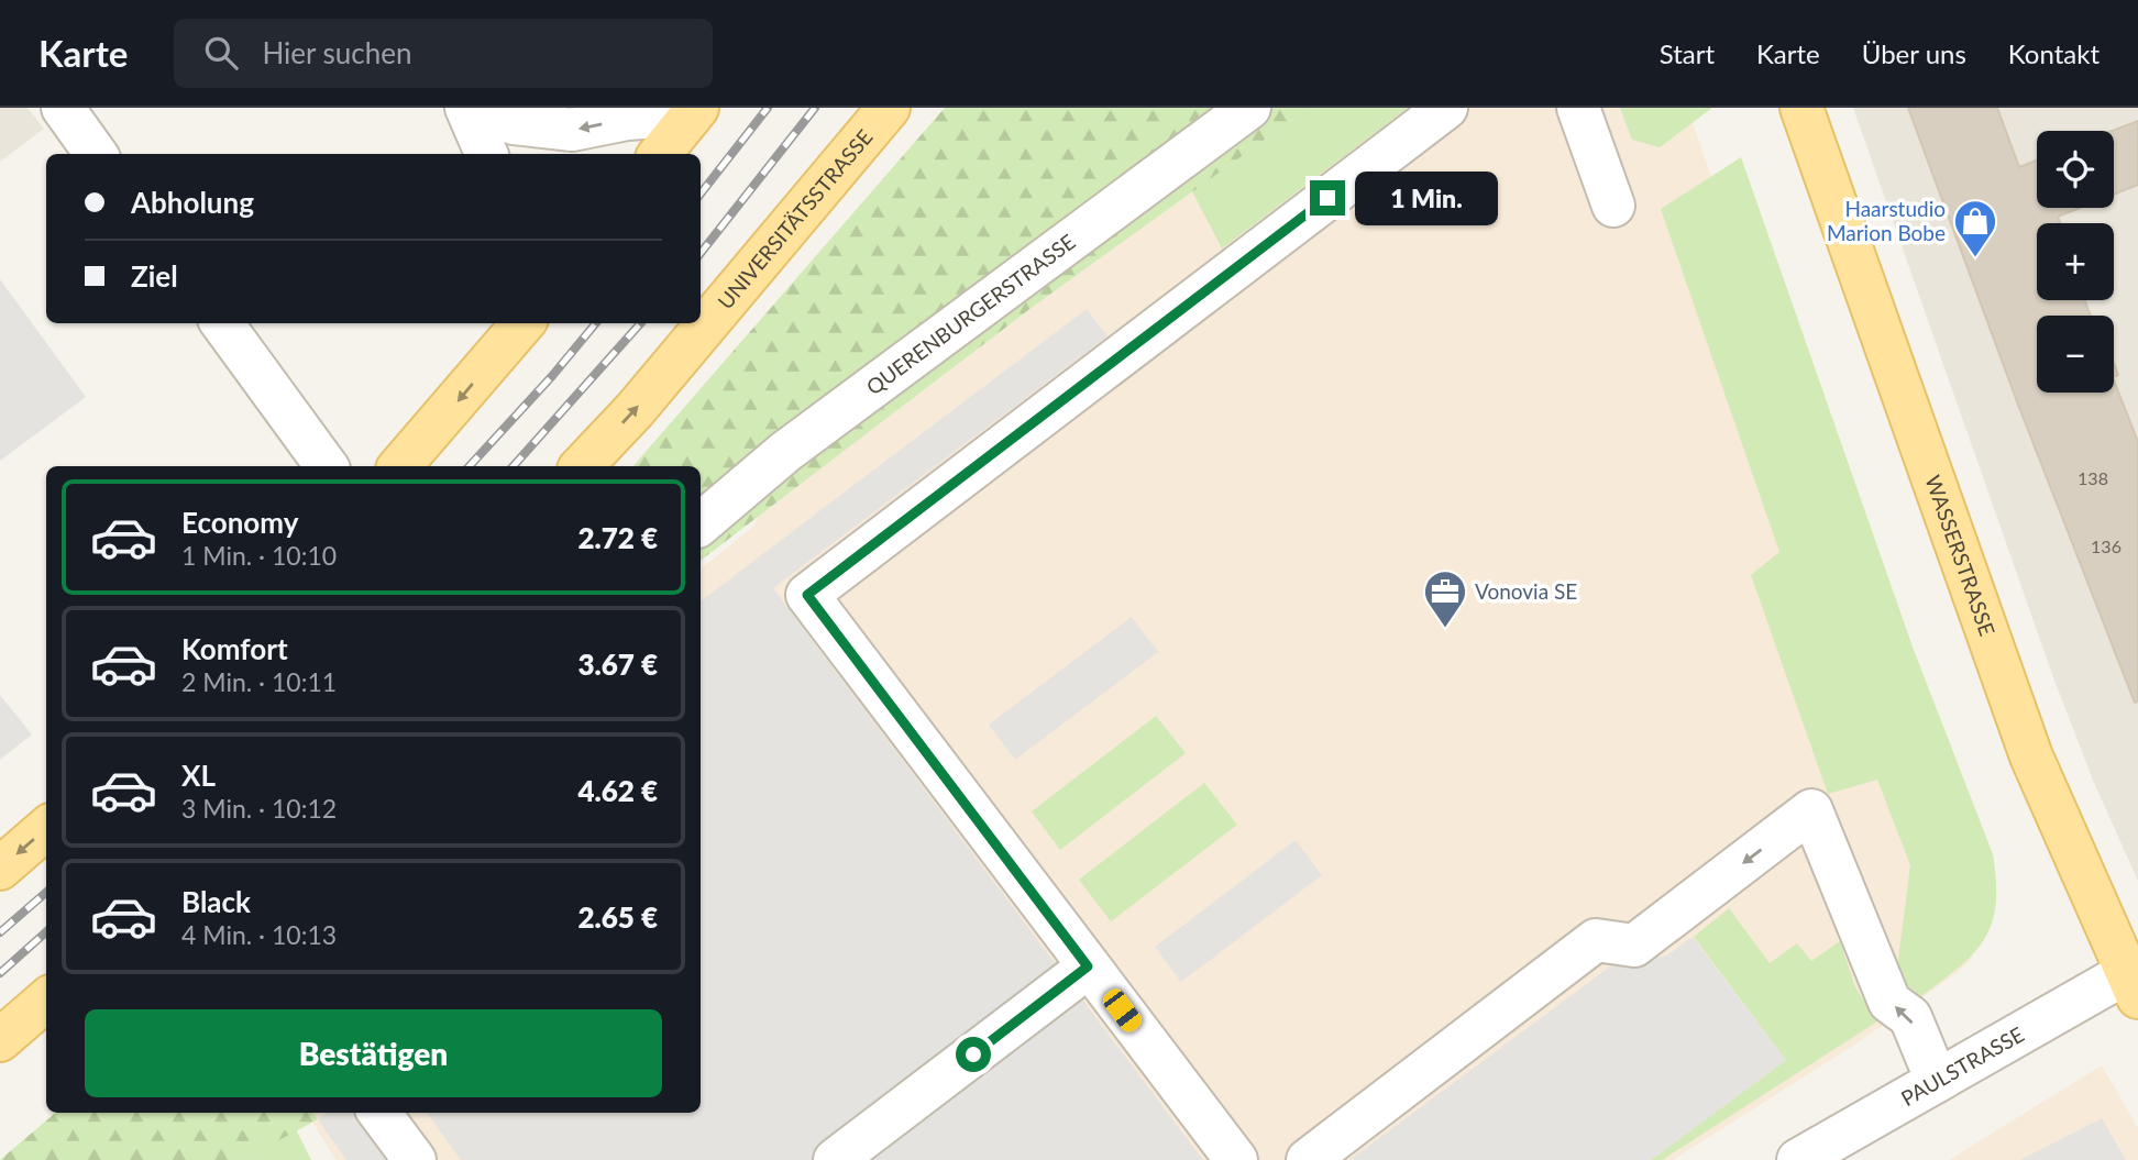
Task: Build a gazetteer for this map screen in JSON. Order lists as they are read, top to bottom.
{
  "streets": {
    "main road": ["UNIVERSITÄTSSTRASSE", "WASSERSTRASSE"],
    "street": ["QUERENBURGERSTRASSE", "PAULSTRASSE"]
  },
  "crossings": [
    ["WASSERSTRASSE", "PAULSTRASSE"]
  ],
  "one_way": ["UNIVERSITÄTSSTRASSE"],
  "places": {
    "shop": ["Haarstudio Marion Bobe"],
    "office": ["Vonovia SE"]
  },
  "house_numbers": ["138", "136"],
  "page": {
    "header": "Karte",
    "search": "Hier suchen",
    "nav": [
      "Start",
      "Karte",
      "Über uns",
      "Kontakt"
    ],
    "map_buttons": ["+", "−"],
    "banner": ["Abholung", "Ziel"],
    "bubble": "1 Min.",
    "list": [
      {
        "name": "Economy",
        "note": "1 Min. · 10:10",
        "value": "2.72 €"
      },
      {
        "name": "Komfort",
        "note": "2 Min. · 10:11",
        "value": "3.67 €"
      },
      {
        "name": "XL",
        "note": "3 Min. · 10:12",
        "value": "4.62 €"
      },
      {
        "name": "Black",
        "note": "4 Min. · 10:13",
        "value": "2.65 €"
      }
    ],
    "buttons": "Bestätigen"
  }
}
